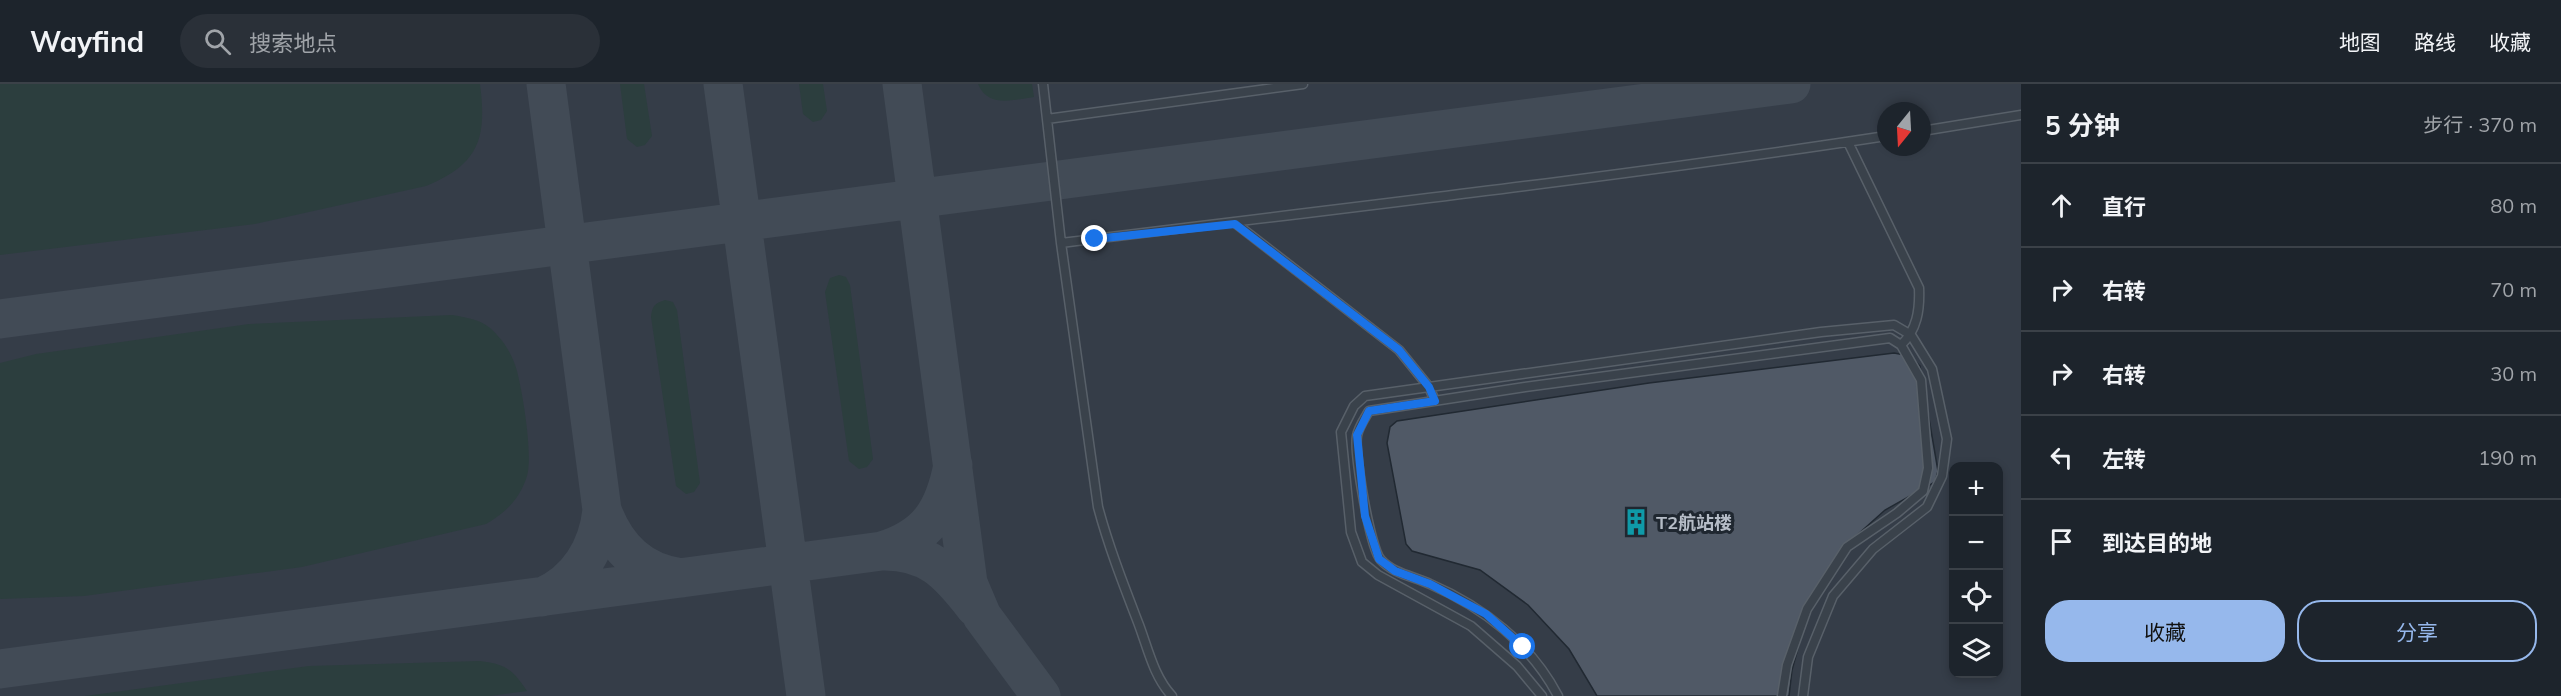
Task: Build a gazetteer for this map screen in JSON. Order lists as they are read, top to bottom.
{
  "places": {
    "building": ["T2航站楼"]
  },
  "north": "bottom",
  "page": {
    "header": "Wayfind",
    "search": "搜索地点",
    "nav": ["地图", "路线", "收藏"],
    "heading": ["5 分钟", "步行 · 370 m"],
    "list": [
      ["直行", "80 m"],
      ["右转", "70 m"],
      ["右转", "30 m"],
      ["左转", "190 m"],
      "到达目的地"
    ],
    "map_buttons": ["+", "−"],
    "buttons": ["收藏", "分享"]
  }
}
